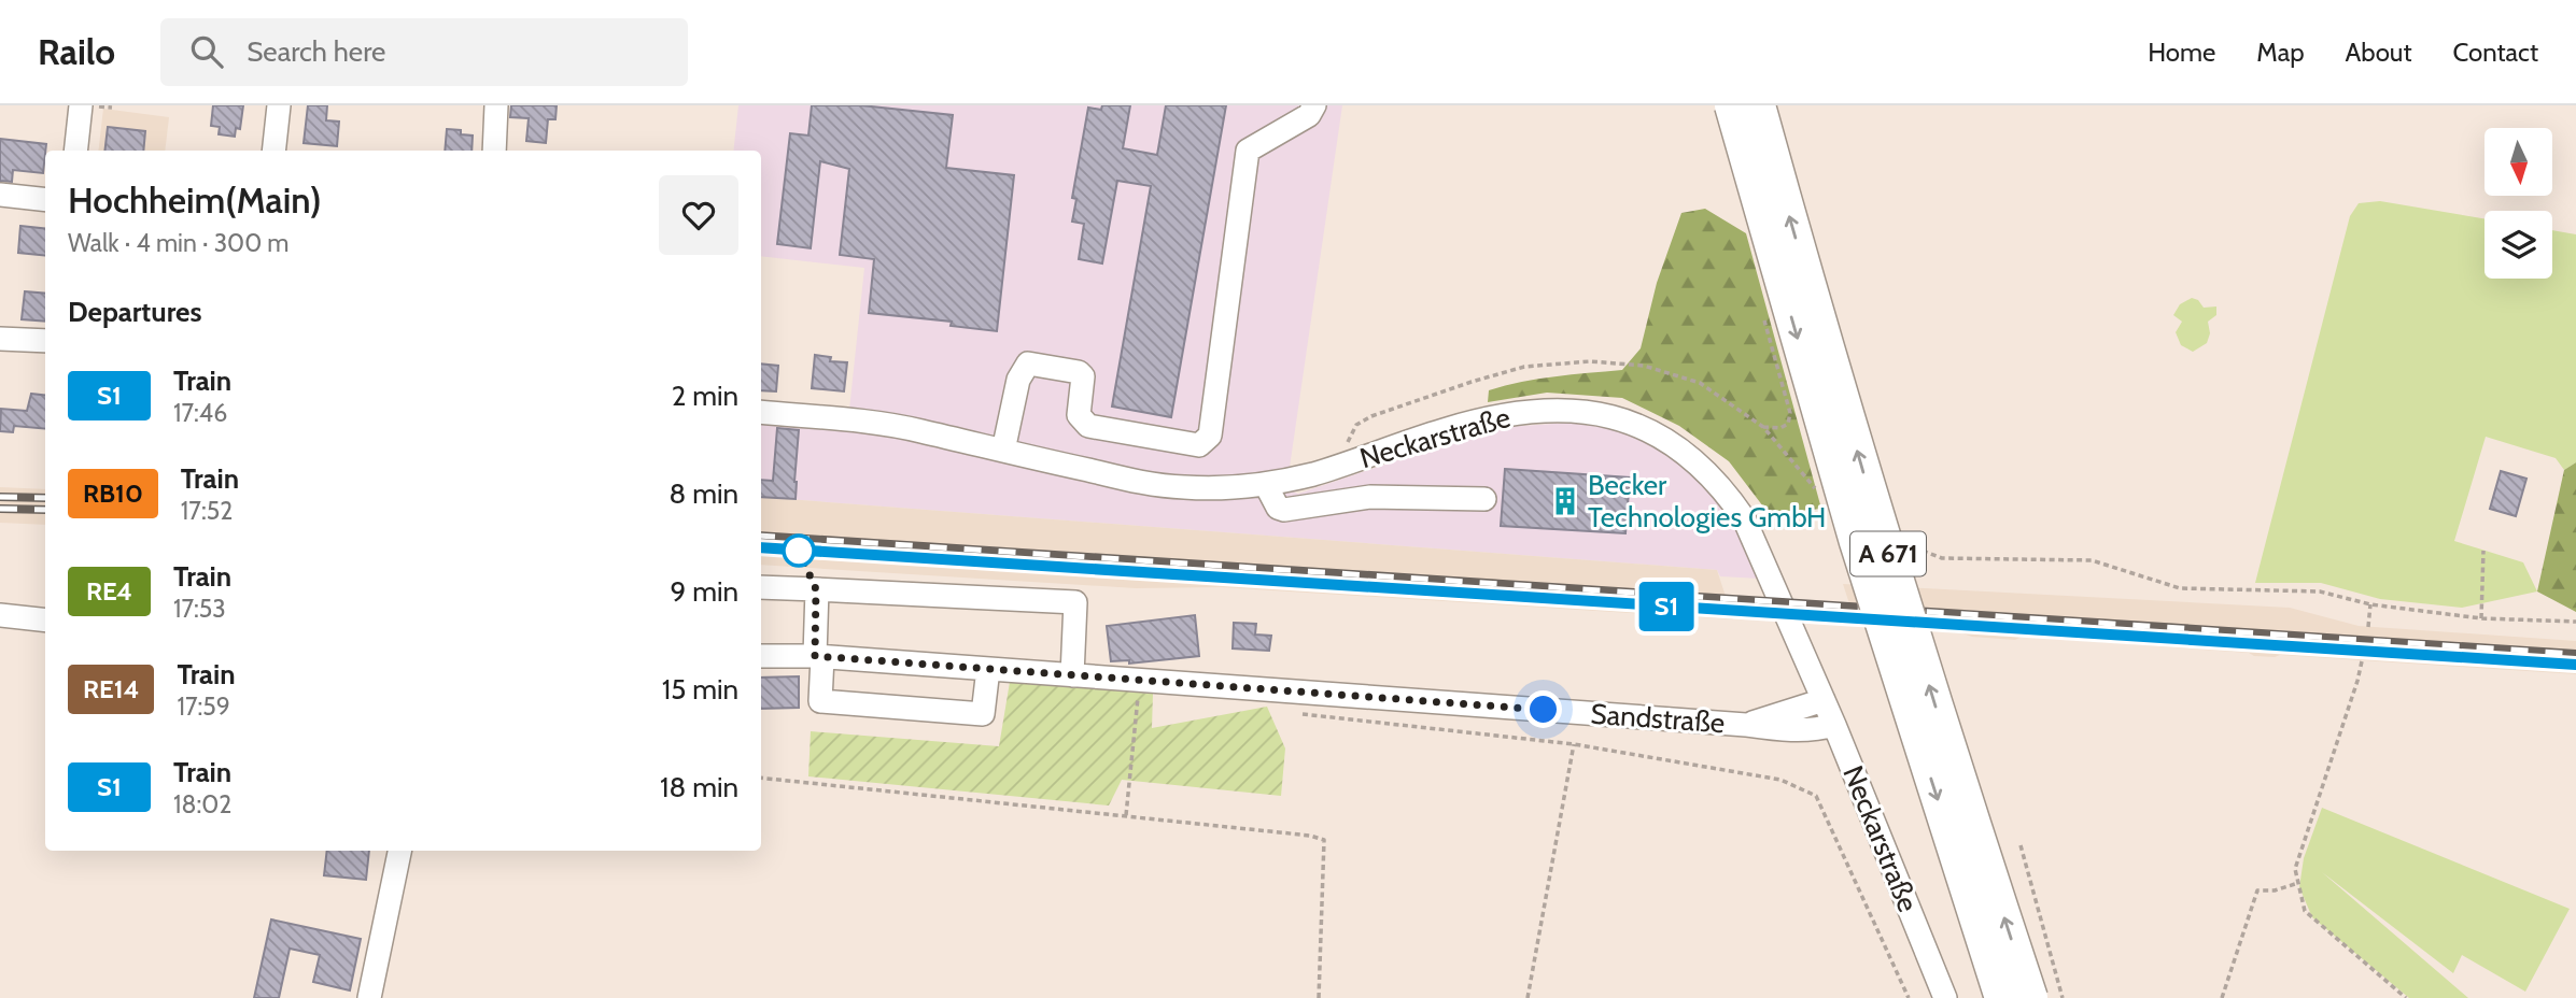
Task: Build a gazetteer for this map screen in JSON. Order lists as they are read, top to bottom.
{
  "streets": {
    "highway": ["A 671"],
    "street": ["Neckarstraße", "Sandstraße"]
  },
  "crossings": [
    ["Neckarstraße", "Sandstraße"]
  ],
  "places": {
    "building": ["Becker Technologies GmbH"]
  },
  "north": "bottom",
  "page": {
    "header": "Railo",
    "search": "Search here",
    "nav": [
      "Home",
      "Map",
      "About",
      "Contact"
    ],
    "on_map": "S1",
    "heading": [
      ["Hochheim(Main)", "Walk · 4 min · 300 m"],
      "Departures"
    ],
    "list": [
      {
        "mark": "S1",
        "name": "Train",
        "note": "17:46",
        "value": "2 min"
      },
      {
        "mark": "RB10",
        "name": "Train",
        "note": "17:52",
        "value": "8 min"
      },
      {
        "mark": "RE4",
        "name": "Train",
        "note": "17:53",
        "value": "9 min"
      },
      {
        "mark": "RE14",
        "name": "Train",
        "note": "17:59",
        "value": "15 min"
      },
      {
        "mark": "S1",
        "name": "Train",
        "note": "18:02",
        "value": "18 min"
      }
    ]
  }
}
